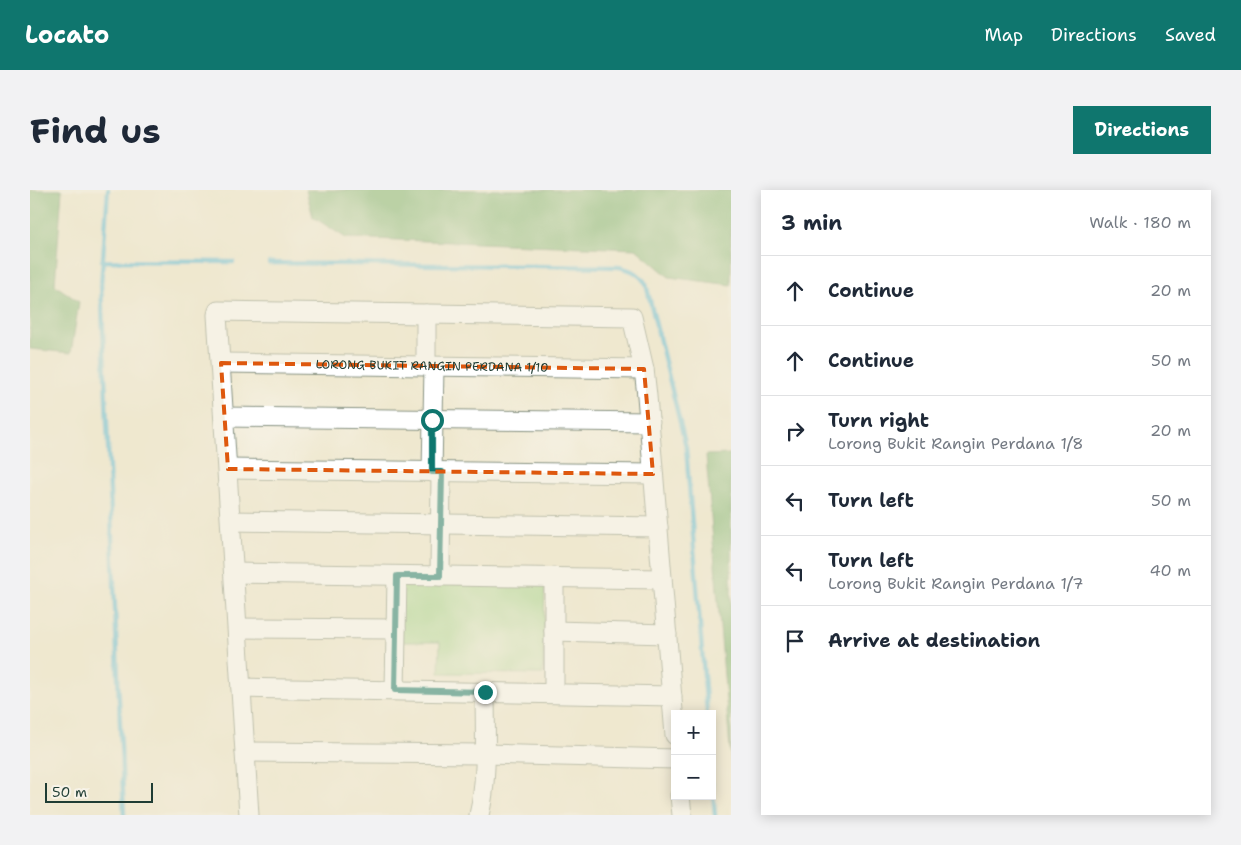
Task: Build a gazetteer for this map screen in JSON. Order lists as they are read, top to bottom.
{
  "streets": {
    "street": ["LORONG BUKIT RANGIN PERDANA 1/10"]
  },
  "scale_bar": "50 m",
  "page": {
    "header": "Locato",
    "nav": ["Map", "Directions", "Saved"],
    "buttons": "Directions",
    "title": "Find us",
    "heading": ["3 min", "Walk · 180 m"],
    "list": [
      ["Continue", "20 m"],
      ["Continue", "50 m"],
      ["Turn right", "Lorong Bukit Rangin Perdana 1/8", "20 m"],
      ["Turn left", "50 m"],
      ["Turn left", "Lorong Bukit Rangin Perdana 1/7", "40 m"],
      "Arrive at destination"
    ],
    "map_buttons": ["+", "−"],
    "scale": "50 m"
  }
}
